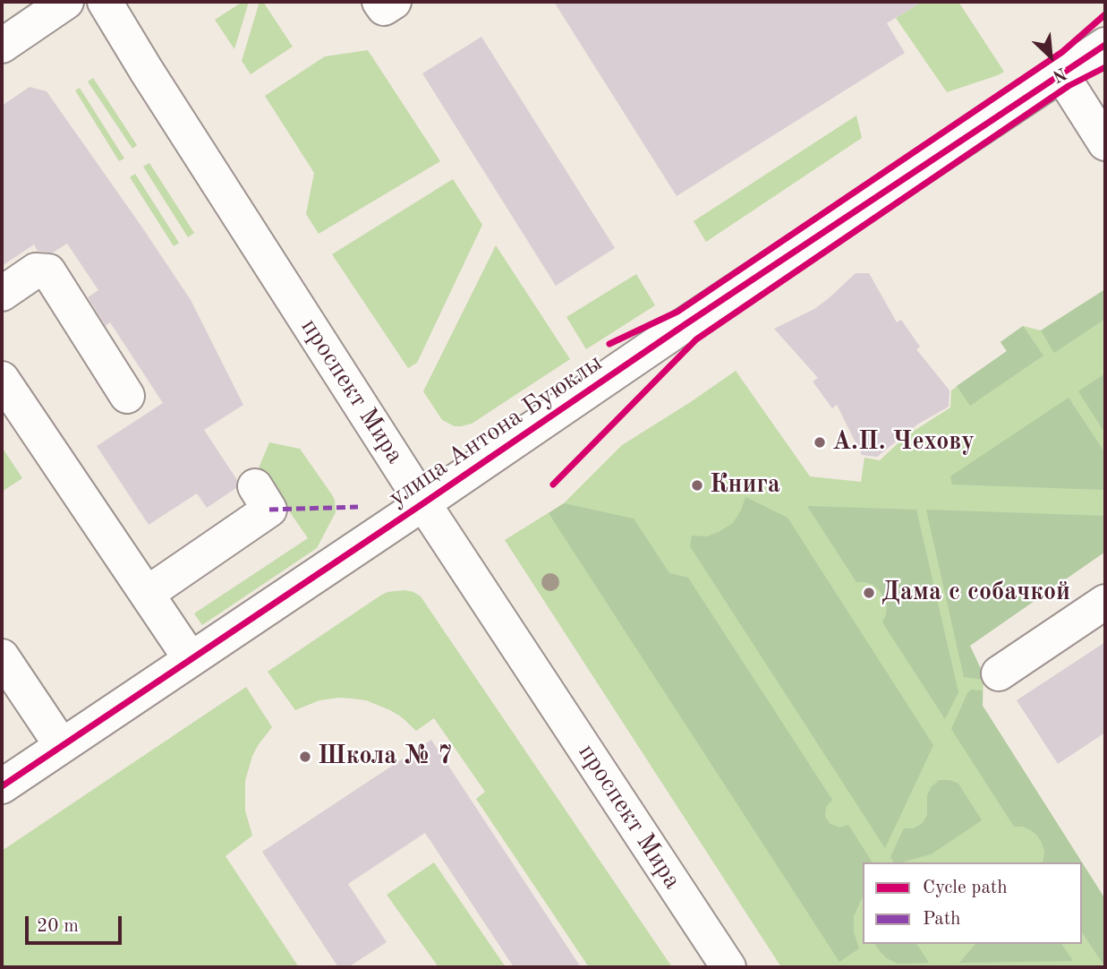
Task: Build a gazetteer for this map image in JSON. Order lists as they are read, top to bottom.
{
  "streets": {
    "street": ["проспект Мира", "улица Антона Буюклы"]
  },
  "crossings": [
    ["проспект Мира", "улица Антона Буюклы"]
  ],
  "places": [
    "А.П. Чехову",
    "Книга",
    "Дама с собачкой",
    "Школа № 7"
  ],
  "legend": ["Cycle path", "Path"],
  "scale_bar": "20 m",
  "north": "bottom right"
}
